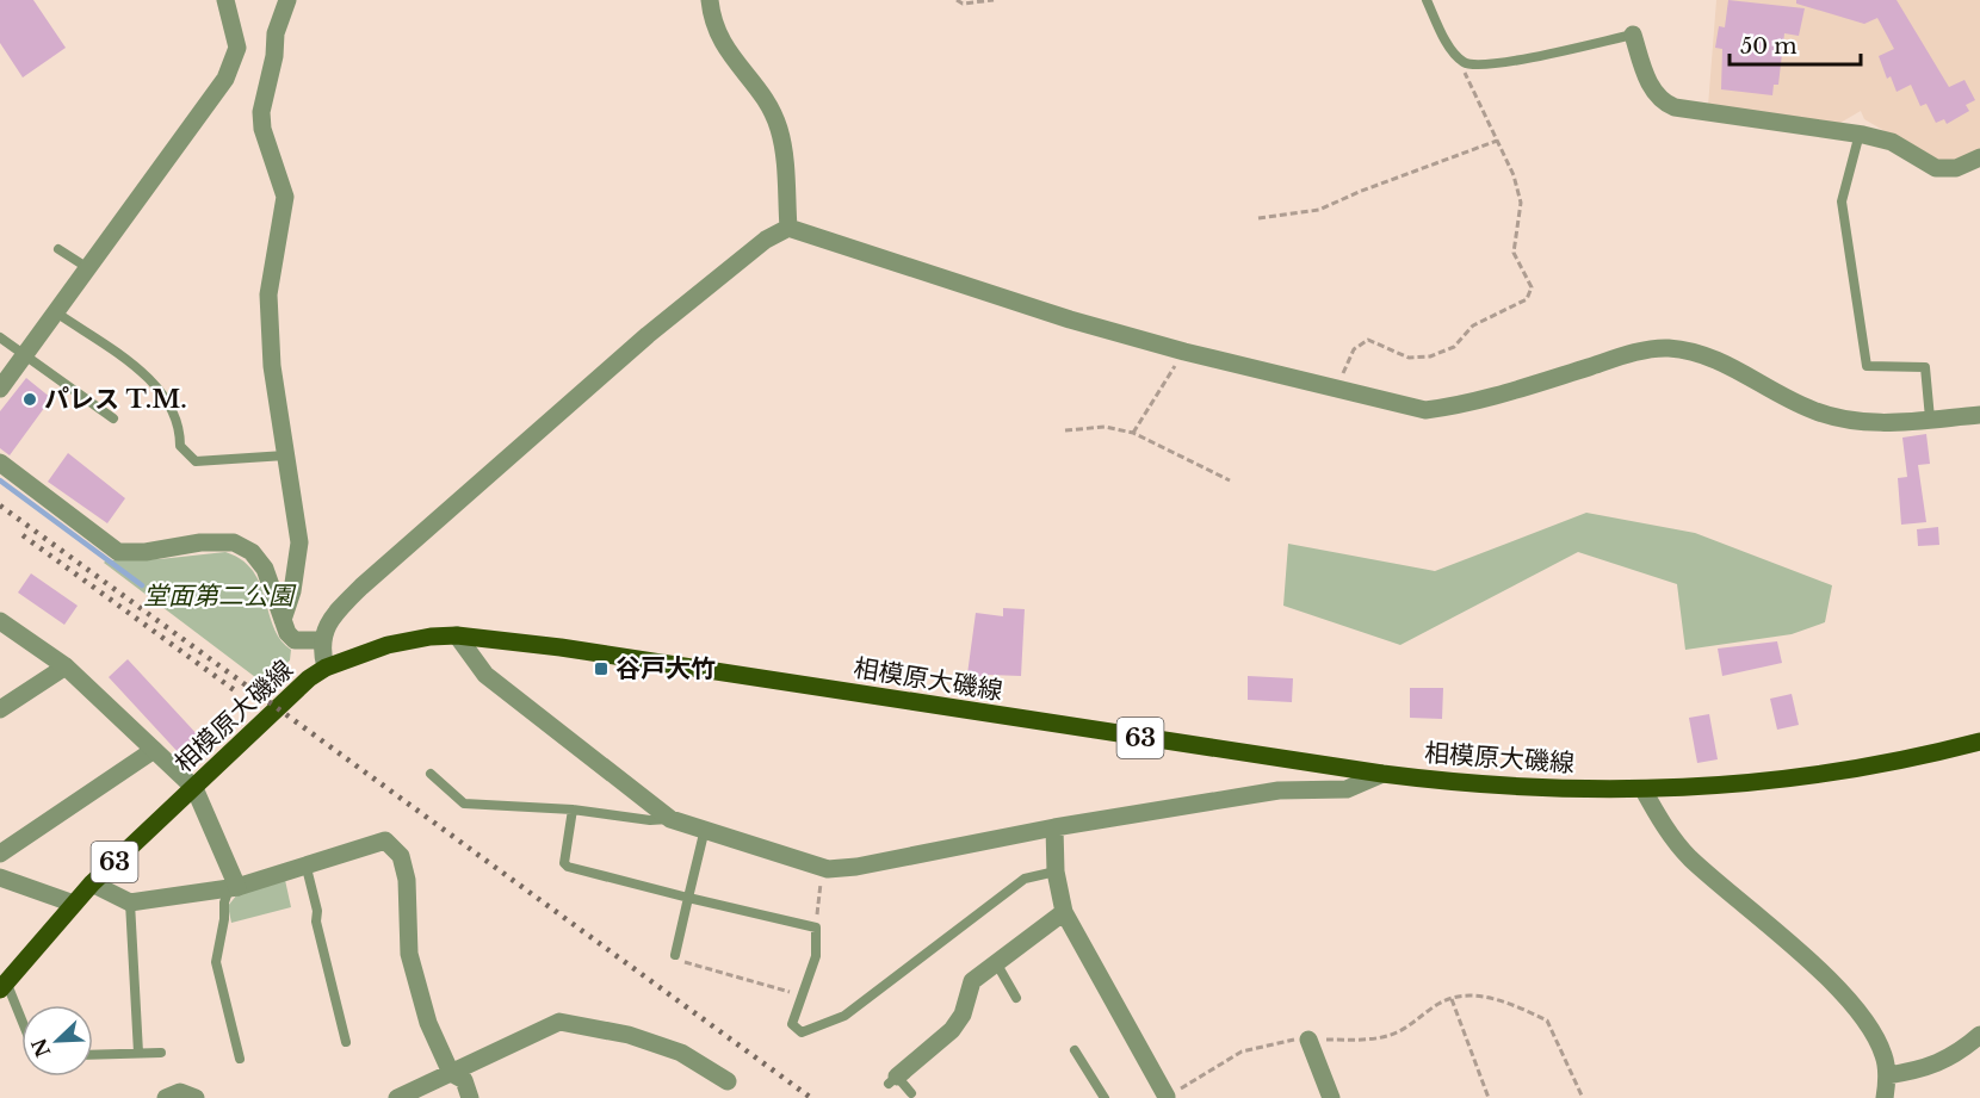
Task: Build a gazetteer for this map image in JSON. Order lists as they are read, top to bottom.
{
  "streets": {
    "main road": ["相模原大磯線", "63"]
  },
  "parks": ["堂面第二公園"],
  "places": {
    "other": ["パレス T.M."],
    "transit": ["谷戸大竹"]
  },
  "scale_bar": "50 m",
  "north": "bottom left"
}
